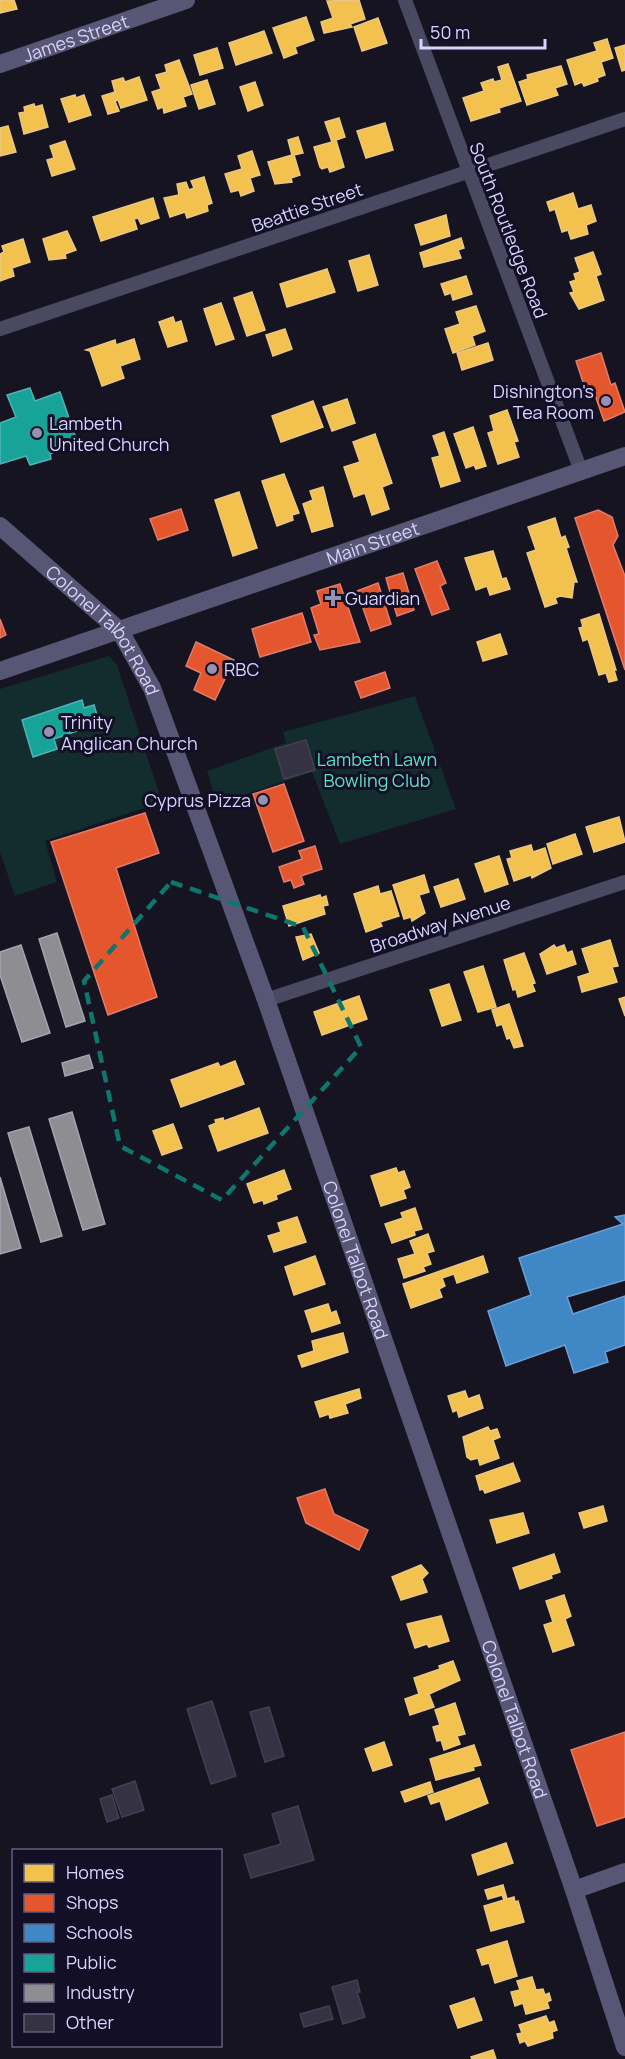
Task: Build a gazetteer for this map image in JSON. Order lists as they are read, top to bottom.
{
  "streets": {
    "main road": ["James Street", "Main Street", "Colonel Talbot Road"],
    "street": ["Beattie Street", "South Routledge Road", "Broadway Avenue"]
  },
  "crossings": [
    ["Beattie Street", "South Routledge Road"],
    ["South Routledge Road", "Main Street"],
    ["Main Street", "Colonel Talbot Road"],
    ["Colonel Talbot Road", "Broadway Avenue"]
  ],
  "parks": ["Lambeth Lawn Bowling Club"],
  "places": {
    "other": [
      "Dishington's Tea Room",
      "Lambeth United Church",
      "RBC",
      "Trinity Anglican Church",
      "Cyprus Pizza"
    ],
    "health": ["Guardian"]
  },
  "legend": [
    "Homes",
    "Shops",
    "Schools",
    "Public",
    "Industry",
    "Other"
  ],
  "scale_bar": "50 m"
}
